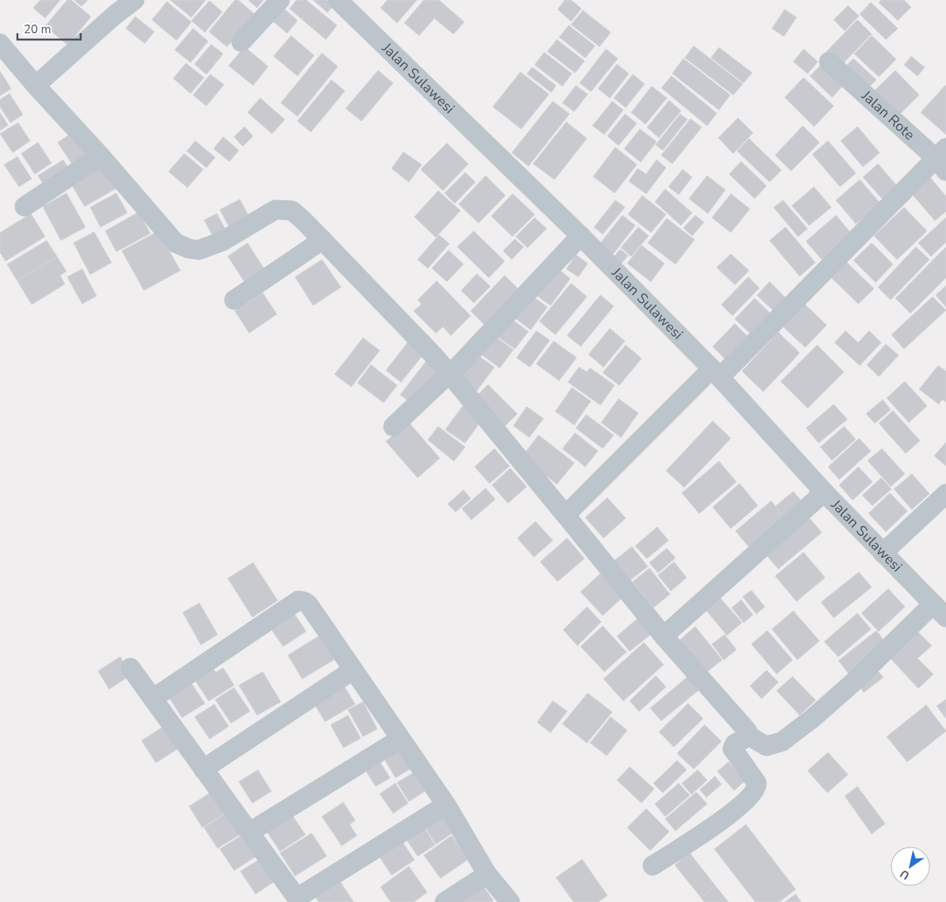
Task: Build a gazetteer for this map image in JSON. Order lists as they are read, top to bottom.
{
  "streets": {
    "street": ["Jalan Sulawesi", "Jalan Rote"]
  },
  "scale_bar": "20 m",
  "north": "bottom left"
}
